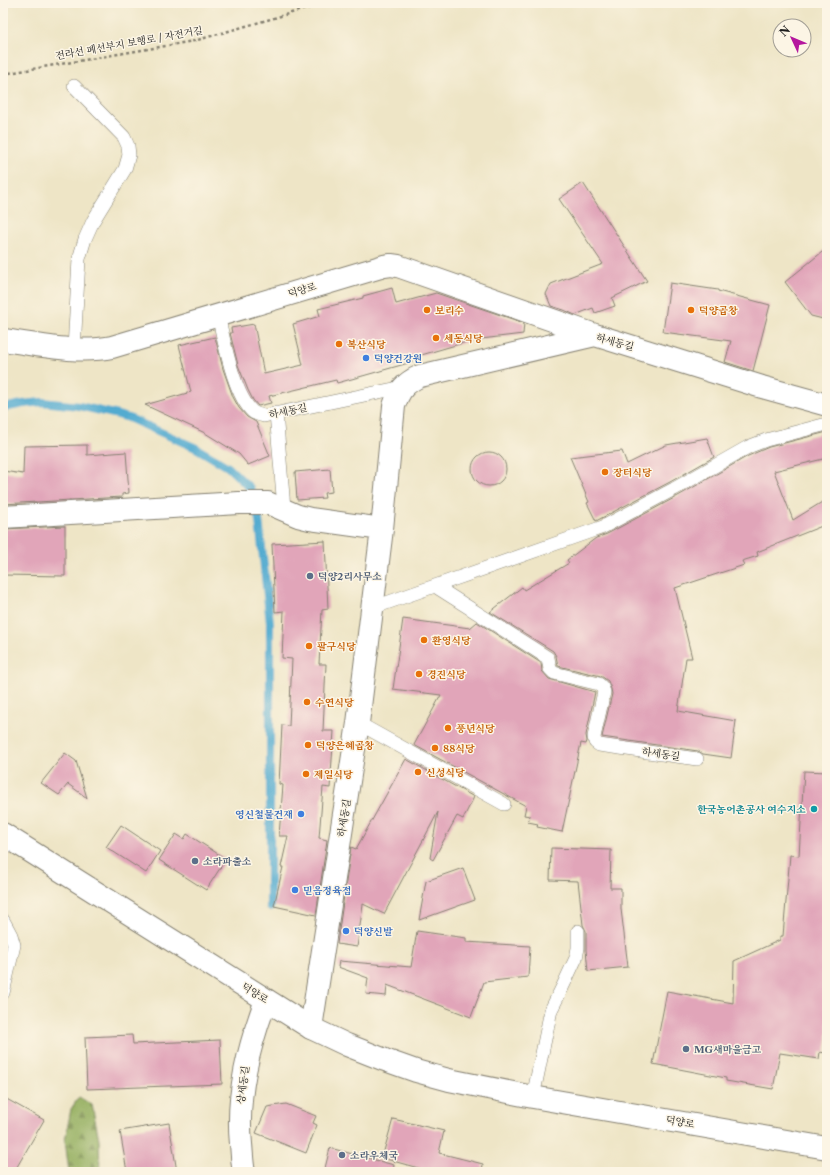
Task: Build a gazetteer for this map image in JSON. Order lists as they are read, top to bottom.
{
  "streets": {
    "street": ["덕양로", "하세동길", "상세동길"],
    "path": ["전라선 폐선부지 보행로 / 자전거길"]
  },
  "crossings": [
    ["덕양로", "하세동길"],
    ["덕양로", "상세동길"]
  ],
  "places": [
    "보리수",
    "덕양곱창",
    "세동식당",
    "복산식당",
    "덕양건강원",
    "장터식당",
    "덕양2리사무소",
    "환영식당",
    "팔구식당",
    "경진식당",
    "수연식당",
    "풍년식당",
    "덕양은혜곱창",
    "88식당",
    "신성식당",
    "제일식당",
    "한국농어촌공사 여수지소",
    "영신철물건재",
    "소라파출소",
    "믿음정육점",
    "덕양신발",
    "MG새마을금고",
    "소라우체국"
  ],
  "north": "top left"
}
